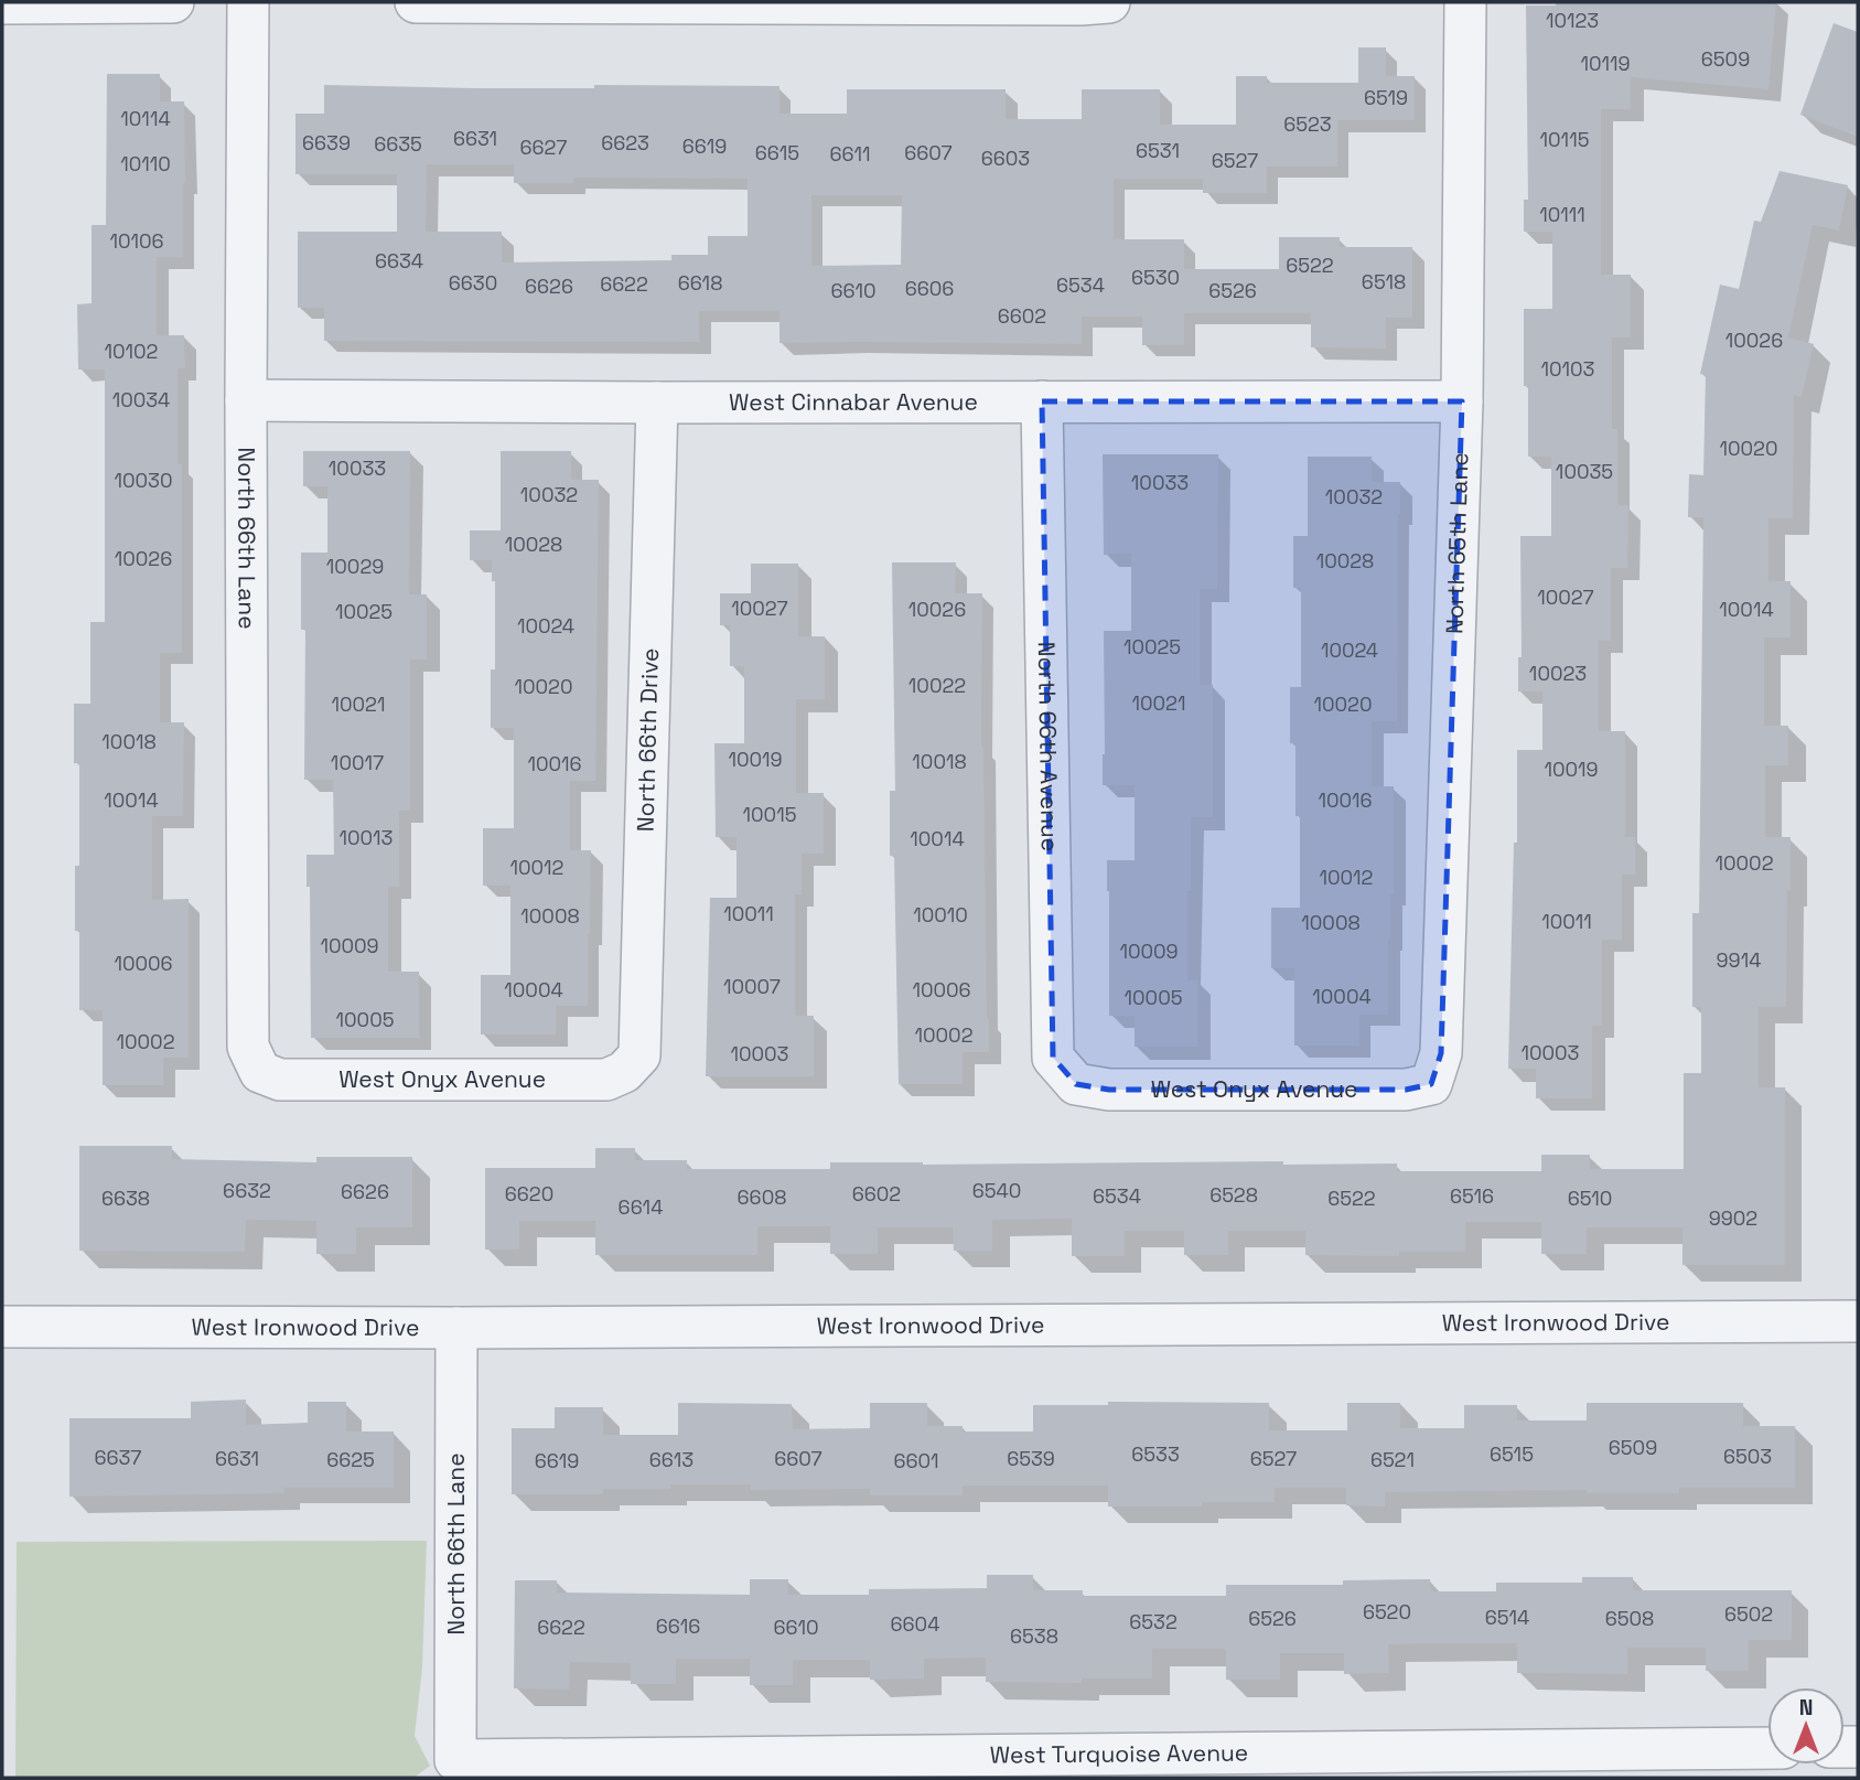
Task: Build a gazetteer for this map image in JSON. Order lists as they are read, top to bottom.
{
  "streets": {
    "street": [
      "West Cinnabar Avenue",
      "North 66th Lane",
      "North 65th Lane",
      "North 66th Drive",
      "North 66th Avenue",
      "West Onyx Avenue",
      "West Ironwood Drive",
      "West Turquoise Avenue"
    ]
  },
  "crossings": [
    ["West Cinnabar Avenue", "North 66th Lane"],
    ["West Cinnabar Avenue", "North 65th Lane"],
    ["West Cinnabar Avenue", "North 66th Drive"],
    ["West Cinnabar Avenue", "North 66th Avenue"],
    ["North 66th Lane", "West Onyx Avenue"],
    ["North 66th Lane", "West Ironwood Drive"],
    ["North 66th Lane", "West Turquoise Avenue"],
    ["North 65th Lane", "West Onyx Avenue"],
    ["North 66th Drive", "West Onyx Avenue"],
    ["North 66th Avenue", "West Onyx Avenue"]
  ],
  "house_numbers": [
    "10123",
    "6509",
    "10119",
    "6519",
    "10114",
    "6523",
    "6631",
    "10115",
    "6639",
    "6623",
    "6635",
    "6619",
    "6627",
    "6531",
    "6615",
    "6607",
    "6611",
    "6603",
    "6527",
    "10110",
    "10111",
    "10106",
    "6634",
    "6522",
    "6530",
    "6518",
    "6630",
    "6618",
    "6622",
    "6534",
    "6626",
    "6606",
    "6610",
    "6526",
    "6602",
    "10026",
    "10102",
    "10103",
    "10034",
    "10020",
    "10033",
    "10035",
    "10030",
    "10033",
    "10032",
    "10032",
    "10028",
    "10026",
    "10028",
    "10029",
    "10027",
    "10027",
    "10026",
    "10014",
    "10025",
    "10024",
    "10025",
    "10024",
    "10023",
    "10022",
    "10020",
    "10021",
    "10021",
    "10020",
    "10018",
    "10019",
    "10018",
    "10017",
    "10016",
    "10019",
    "10014",
    "10016",
    "10015",
    "10013",
    "10014",
    "10002",
    "10012",
    "10012",
    "10011",
    "10010",
    "10008",
    "10011",
    "10008",
    "10009",
    "10009",
    "9914",
    "10006",
    "10007",
    "10004",
    "10006",
    "10004",
    "10005",
    "10005",
    "10002",
    "10002",
    "10003",
    "10003",
    "6632",
    "6540",
    "6626",
    "6620",
    "6602",
    "6528",
    "6534",
    "6516",
    "6608",
    "6638",
    "6522",
    "6510",
    "6614",
    "9902",
    "6509",
    "6533",
    "6515",
    "6503",
    "6637",
    "6631",
    "6607",
    "6539",
    "6527",
    "6625",
    "6613",
    "6521",
    "6619",
    "6601",
    "6520",
    "6502",
    "6514",
    "6526",
    "6508",
    "6532",
    "6604",
    "6616",
    "6622",
    "6610",
    "6538"
  ],
  "north": "top"
}
